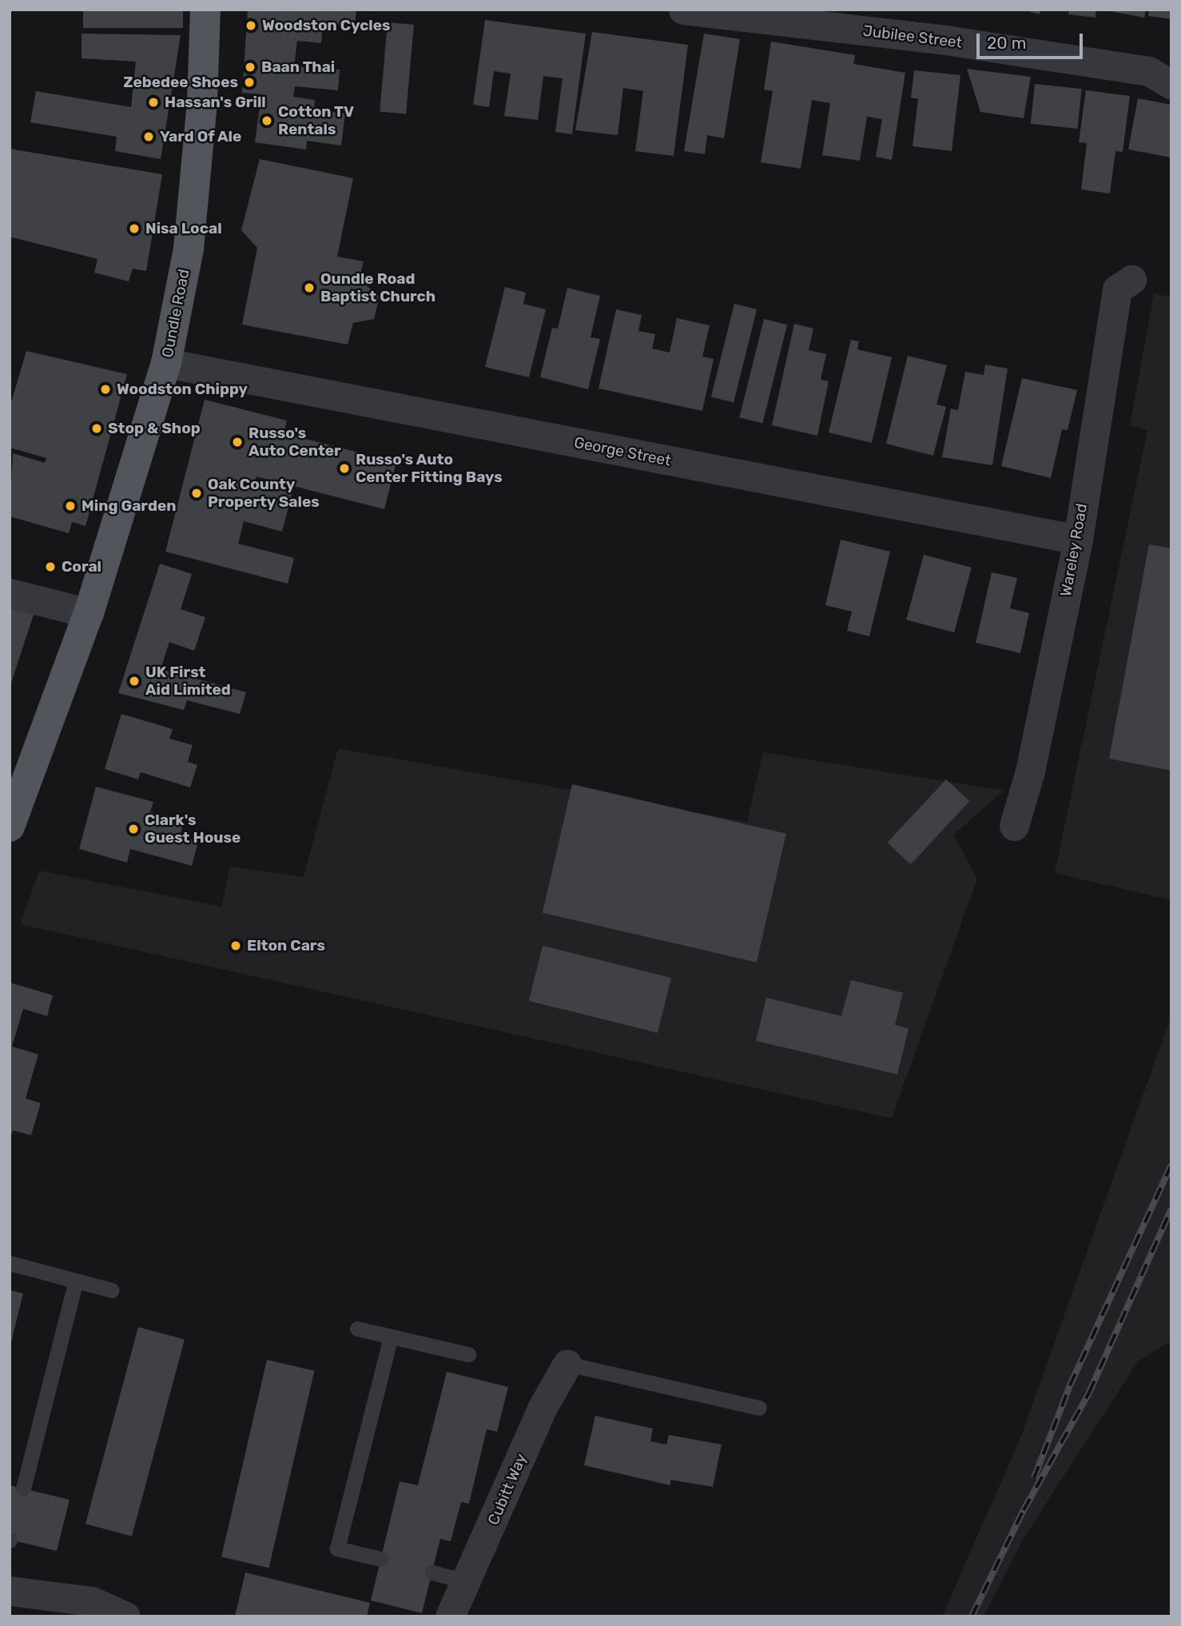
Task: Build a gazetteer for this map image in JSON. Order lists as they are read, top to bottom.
{
  "streets": {
    "main road": ["Oundle Road"],
    "street": [
      "Jubilee Street",
      "George Street",
      "Wareley Road",
      "Cubitt Way"
    ]
  },
  "crossings": [
    ["Oundle Road", "George Street"],
    ["George Street", "Wareley Road"]
  ],
  "places": [
    "Woodston Cycles",
    "Baan Thai",
    "Zebedee Shoes",
    "Hassan's Grill",
    "Cotton TV Rentals",
    "Yard Of Ale",
    "Nisa Local",
    "Oundle Road Baptist Church",
    "Woodston Chippy",
    "Stop & Shop",
    "Russo's Auto Center",
    "Russo's Auto Center Fitting Bays",
    "Oak County Property Sales",
    "Ming Garden",
    "Coral",
    "UK First Aid Limited",
    "Clark's Guest House",
    "Elton Cars"
  ],
  "scale_bar": "20 m"
}
